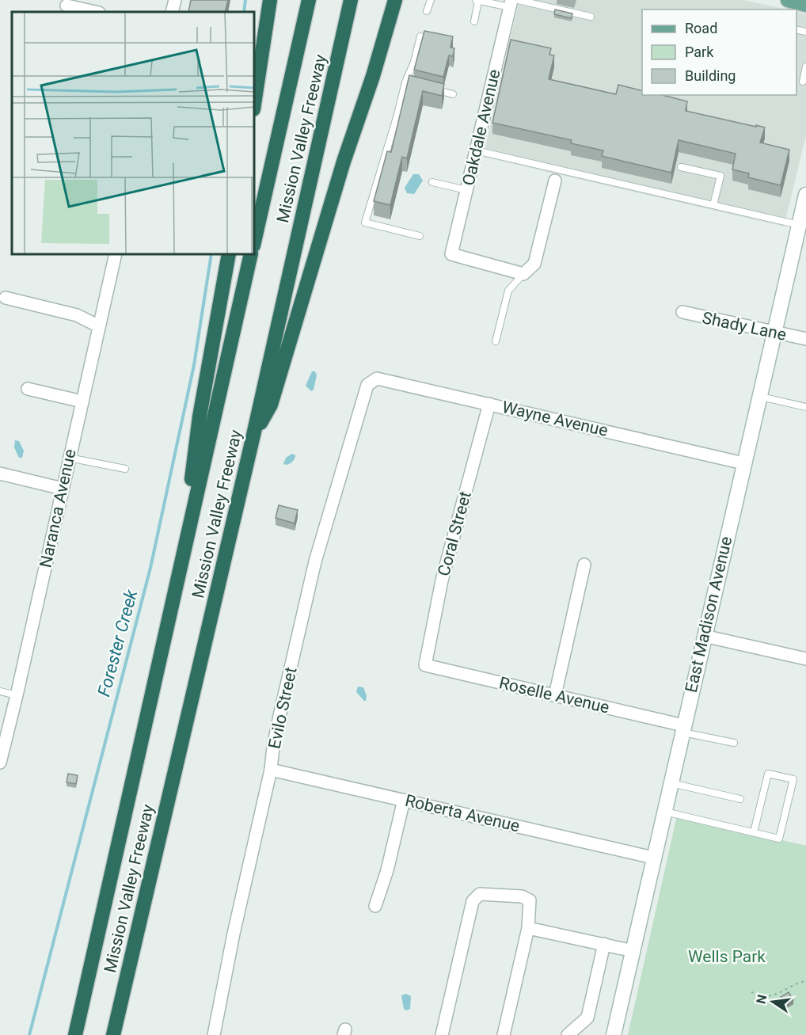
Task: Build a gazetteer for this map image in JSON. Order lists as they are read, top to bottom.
{
  "streets": {
    "highway": ["Mission Valley Freeway"],
    "street": [
      "Oakdale Avenue",
      "Shady Lane",
      "Wayne Avenue",
      "Naranca Avenue",
      "Coral Street",
      "East Madison Avenue",
      "Roselle Avenue",
      "Evilo Street",
      "Roberta Avenue"
    ]
  },
  "crossings": [
    ["Shady Lane", "East Madison Avenue"],
    ["Wayne Avenue", "Coral Street"],
    ["Wayne Avenue", "East Madison Avenue"],
    ["Wayne Avenue", "Evilo Street"],
    ["Coral Street", "Roselle Avenue"],
    ["East Madison Avenue", "Roselle Avenue"],
    ["East Madison Avenue", "Roberta Avenue"],
    ["Evilo Street", "Roberta Avenue"]
  ],
  "water": ["Forester Creek"],
  "parks": ["Wells Park"],
  "legend": ["Road", "Park", "Building"],
  "north": "left"
}
